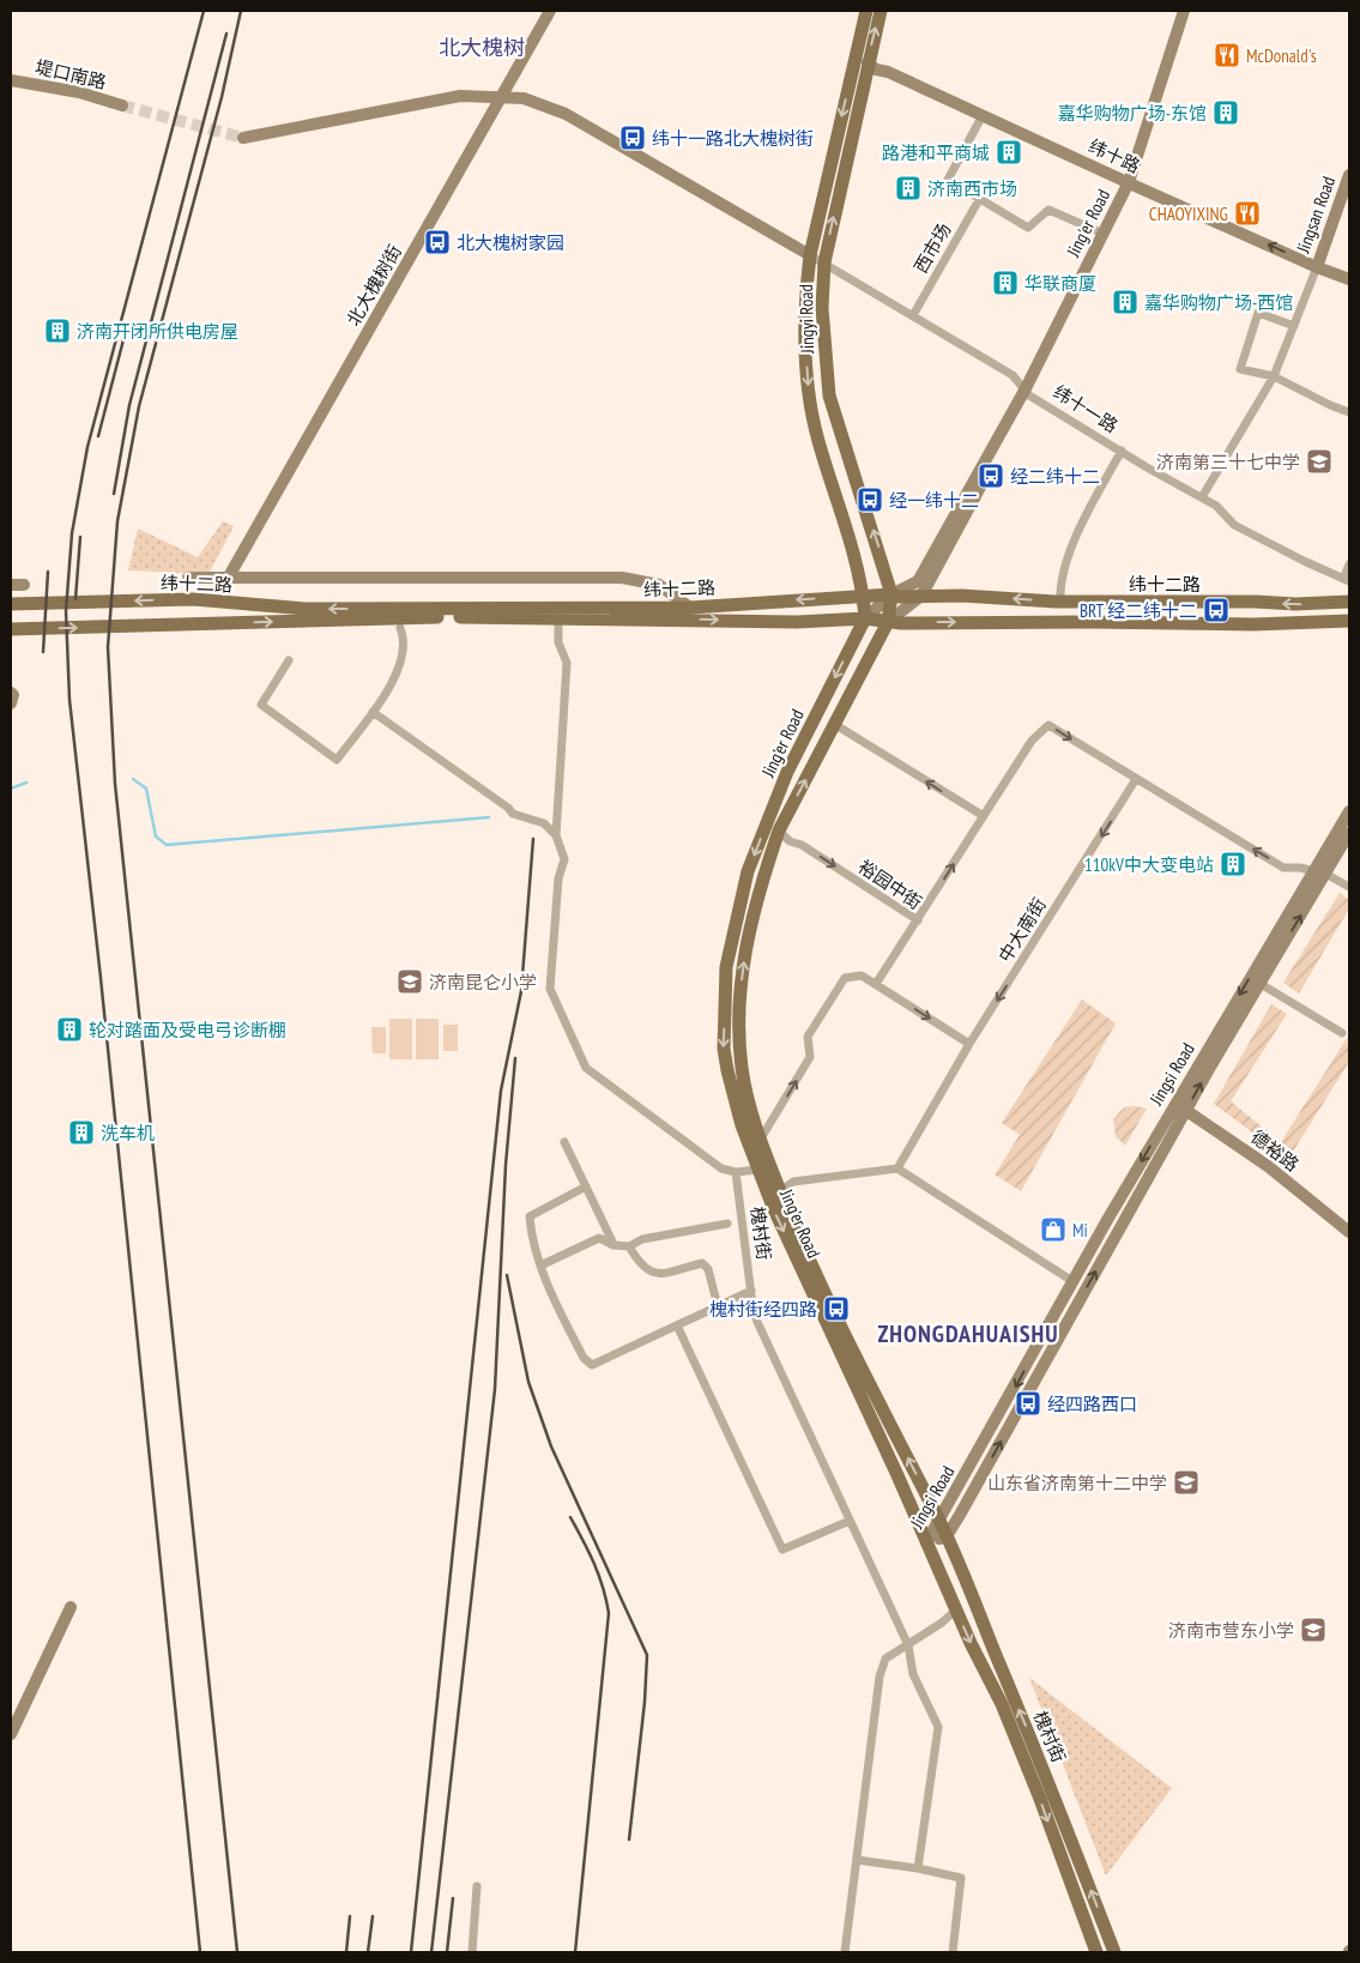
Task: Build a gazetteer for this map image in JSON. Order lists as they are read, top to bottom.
{
  "streets": {
    "main road": [
      "Jing'er Road",
      "Jingyi Road",
      "纬十二路",
      "槐村街"
    ],
    "street": [
      "堤口南路",
      "纬十路",
      "Jingsan Road",
      "西市场",
      "北大槐树街",
      "纬十一路",
      "裕园中街",
      "中大南街",
      "Jingsi Road",
      "德裕路"
    ]
  },
  "crossings": [
    ["纬十路", "Jingsan Road"],
    ["纬十路", "Jing'er Road"],
    ["纬十路", "Jingyi Road"],
    ["Jing'er Road", "Jingyi Road"],
    ["Jing'er Road", "纬十一路"],
    ["Jing'er Road", "纬十二路"],
    ["Jing'er Road", "裕园中街"],
    ["Jing'er Road", "Jingsi Road"],
    ["Jing'er Road", "槐村街"],
    ["西市场", "纬十一路"],
    ["Jingyi Road", "纬十一路"],
    ["Jingyi Road", "纬十二路"],
    ["Jingsi Road", "德裕路"],
    ["Jingsi Road", "槐村街"]
  ],
  "one_way": ["纬十路", "裕园中街", "中大南街"],
  "districts": ["北大槐树", "ZHONGDAHUAISHU"],
  "places": {
    "restaurant": ["McDonald's", "CHAOYIXING"],
    "building": [
      "嘉华购物广场-东馆",
      "路港和平商城",
      "济南西市场",
      "华联商厦",
      "嘉华购物广场-西馆",
      "济南开闭所供电房屋",
      "110kV中大变电站",
      "轮对踏面及受电弓诊断棚",
      "洗车机"
    ],
    "bus stop": [
      "纬十一路北大槐树街",
      "北大槐树家园",
      "经二纬十二",
      "经一纬十二",
      "BRT 经二纬十二",
      "槐村街经四路",
      "经四路西口"
    ],
    "school or university": [
      "济南第三十七中学",
      "济南昆仑小学",
      "山东省济南第十二中学",
      "济南市营东小学"
    ],
    "shop": ["Mi"]
  }
}
